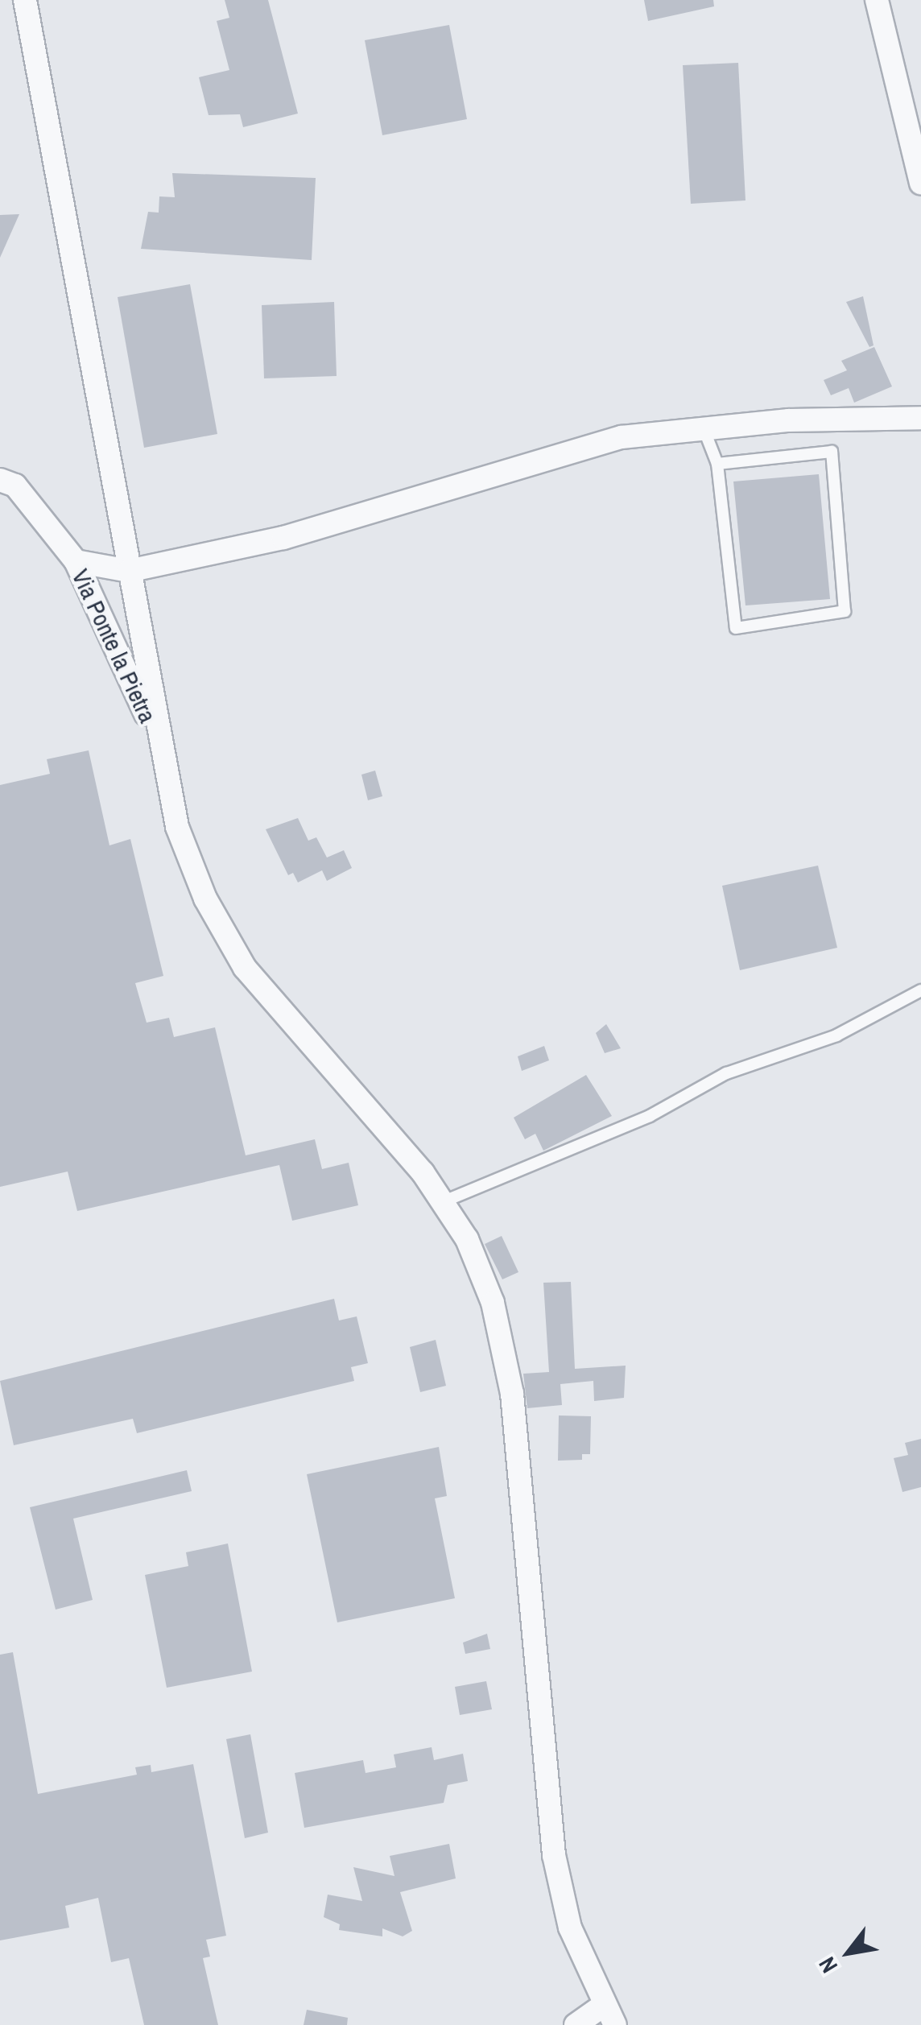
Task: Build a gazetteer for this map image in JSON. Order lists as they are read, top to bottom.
{
  "streets": {
    "street": ["Via Ponte la Pietra"]
  },
  "north": "bottom left"
}
